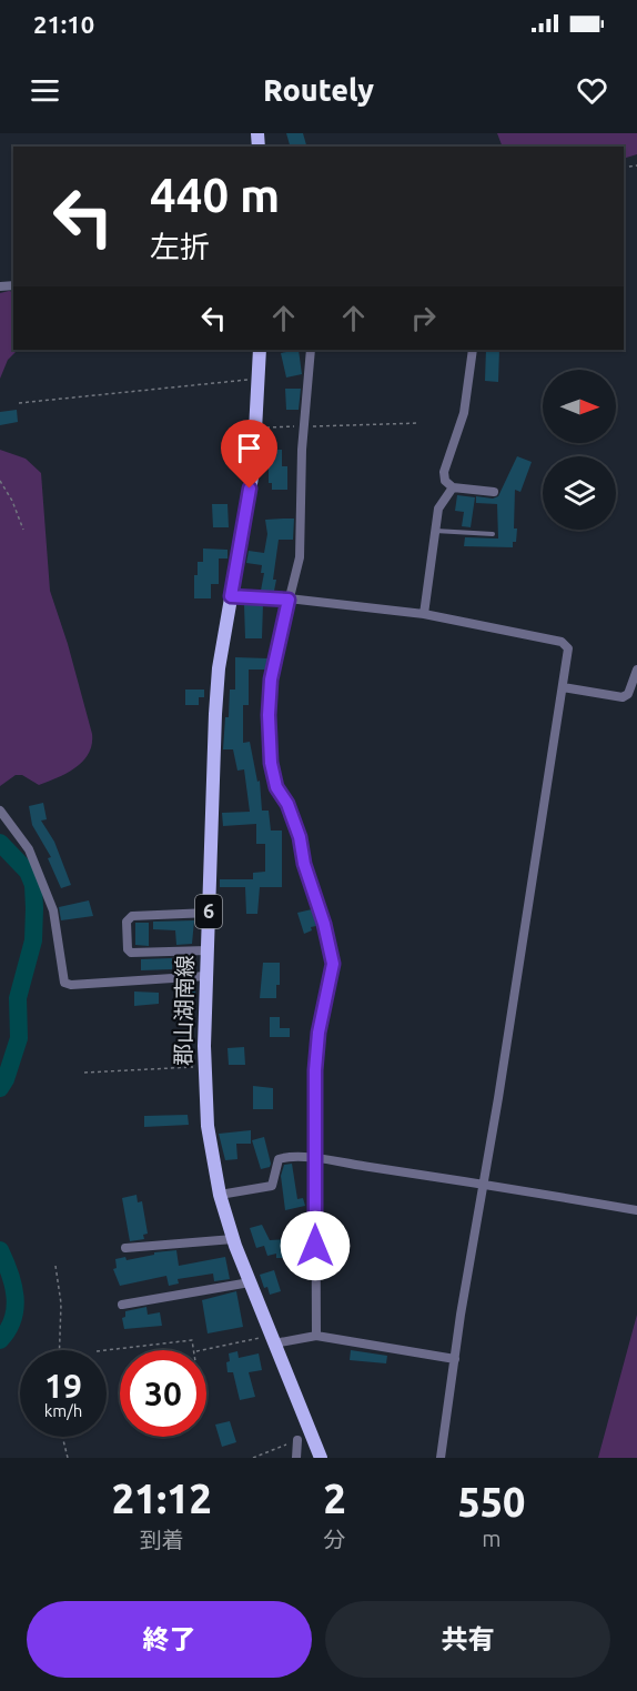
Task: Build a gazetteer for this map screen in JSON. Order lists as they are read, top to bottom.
{
  "streets": {
    "main road": ["6", "郡山湖南線"]
  },
  "north": "right",
  "page": {
    "status": "21:10",
    "header": "Routely",
    "turn": ["440 m", "左折"],
    "speed": "19 km/h",
    "limit": "30",
    "eta": [
      "21:12",
      "到着",
      "2",
      "分",
      "550",
      "m"
    ],
    "buttons": ["終了", "共有"]
  }
}
